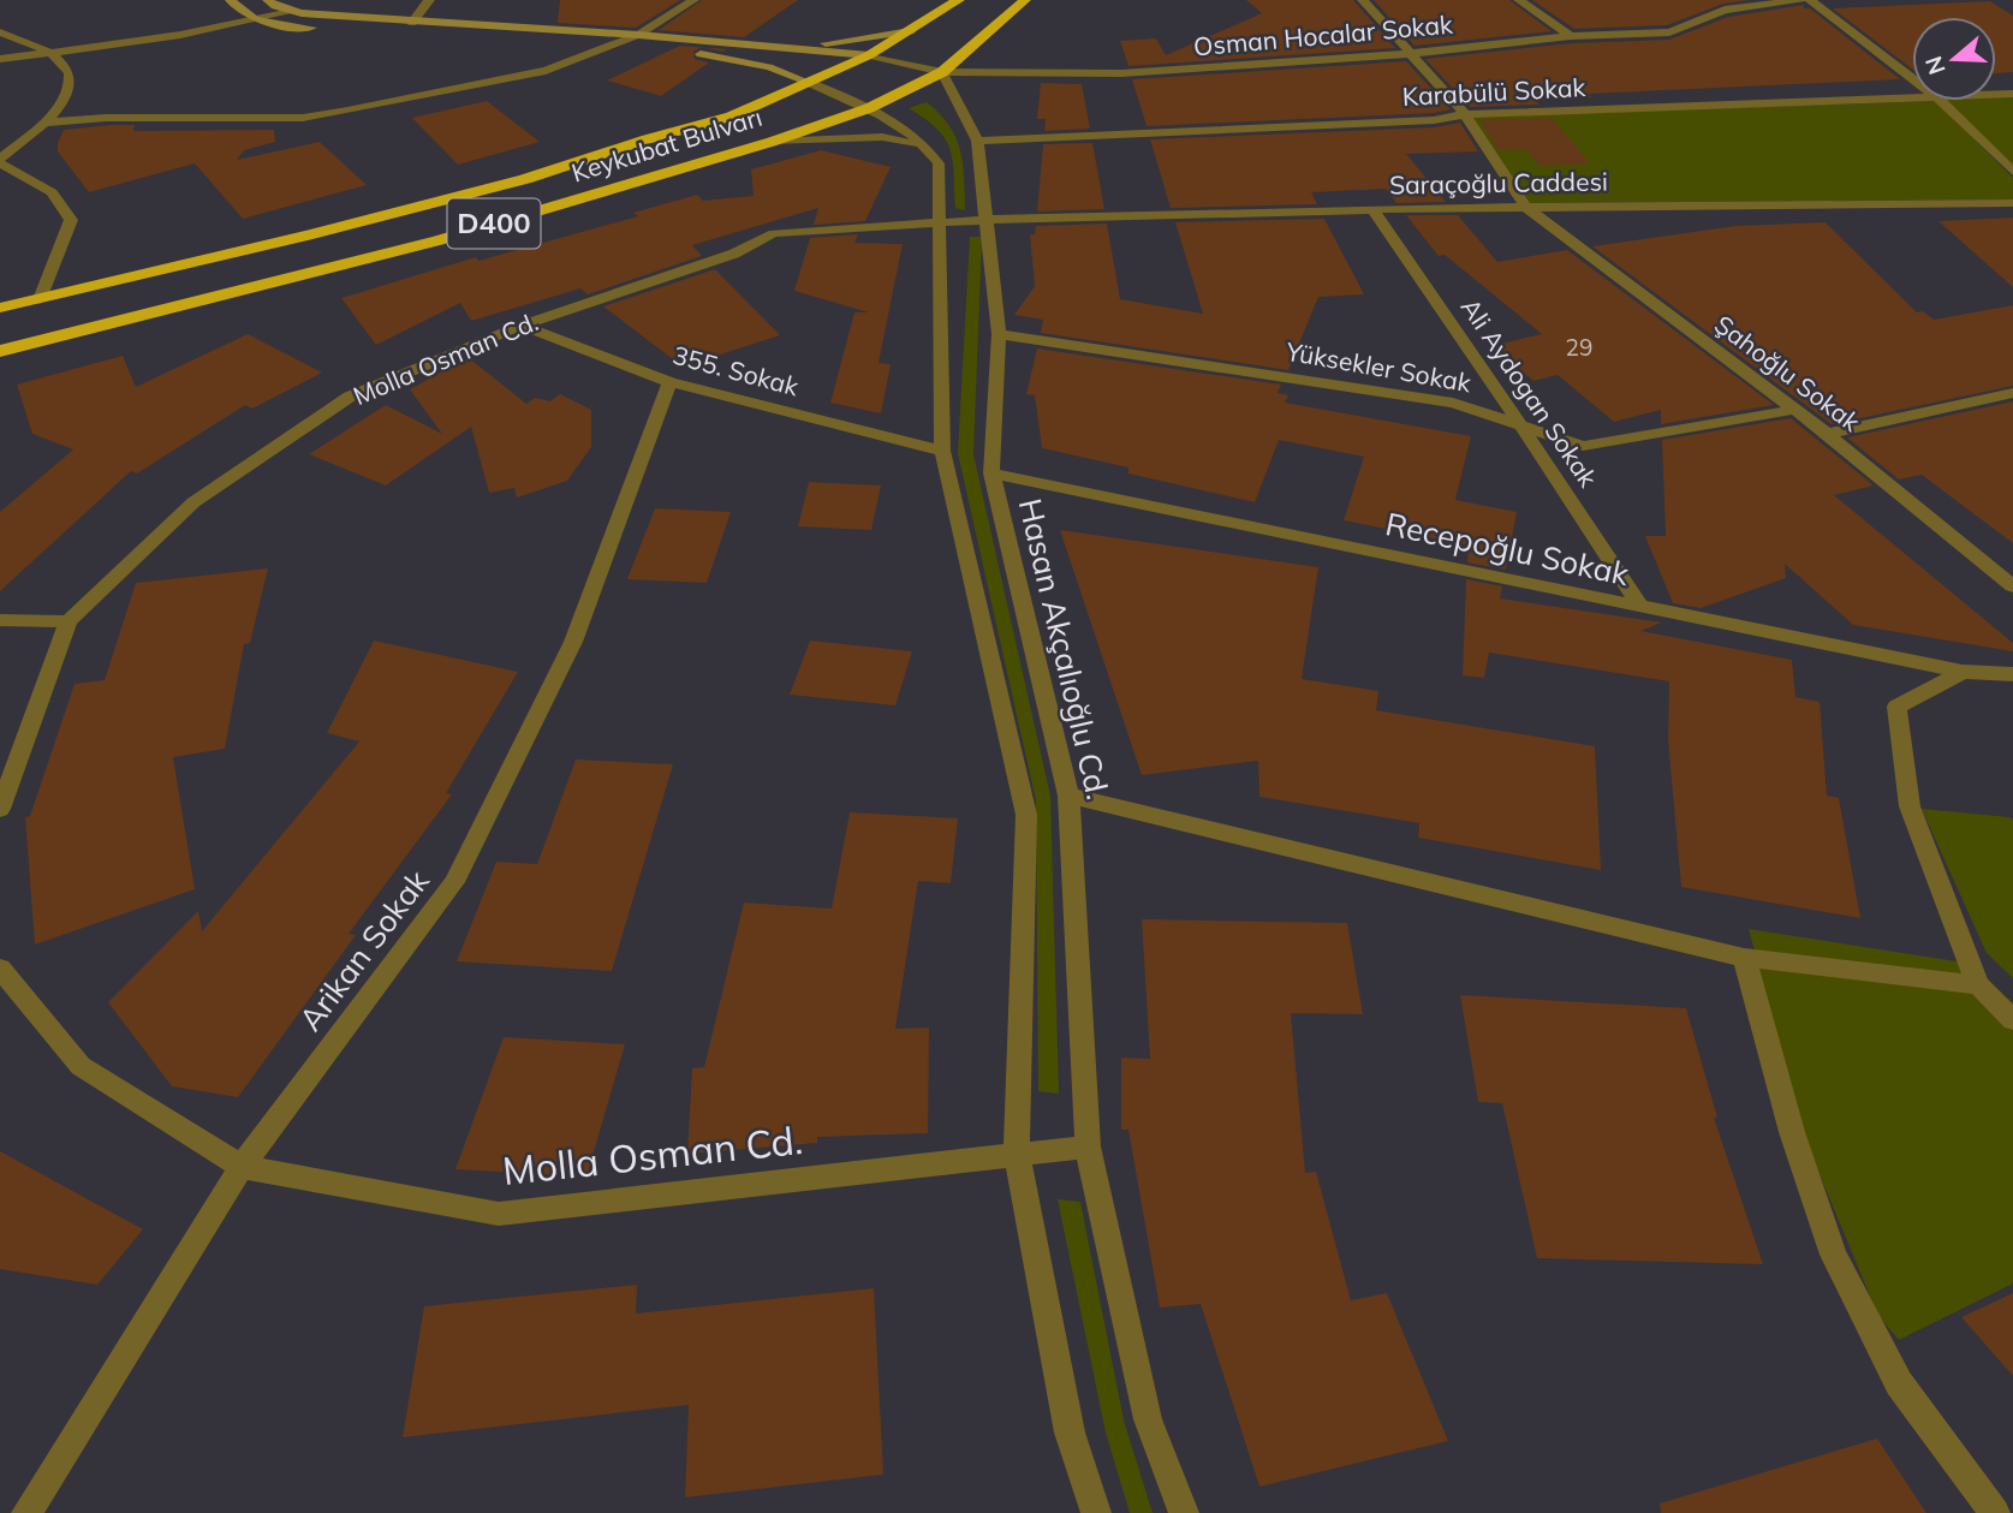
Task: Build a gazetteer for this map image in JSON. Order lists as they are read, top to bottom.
{
  "streets": {
    "highway": ["Keykubat Bulvarı", "D400"],
    "street": [
      "Osman Hocalar Sokak",
      "Karabülü Sokak",
      "Saraçoğlu Caddesi",
      "Molla Osman Cd.",
      "Yüksekler Sokak",
      "355. Sokak",
      "Şahoğlu Sokak",
      "Ali Aydogan Sokak",
      "Recepoğlu Sokak",
      "Hasan Akçalıoğlu Cd.",
      "Arikan Sokak"
    ]
  },
  "crossings": [
    ["Osman Hocalar Sokak", "Keykubat Bulvarı"],
    ["Osman Hocalar Sokak", "Şahoğlu Sokak"],
    ["Osman Hocalar Sokak", "Hasan Akçalıoğlu Cd."],
    ["Karabülü Sokak", "Şahoğlu Sokak"],
    ["Karabülü Sokak", "Hasan Akçalıoğlu Cd."],
    ["Keykubat Bulvarı", "Hasan Akçalıoğlu Cd."],
    ["Saraçoğlu Caddesi", "Molla Osman Cd."],
    ["Saraçoğlu Caddesi", "Şahoğlu Sokak"],
    ["Saraçoğlu Caddesi", "Ali Aydogan Sokak"],
    ["Saraçoğlu Caddesi", "Hasan Akçalıoğlu Cd."],
    ["Molla Osman Cd.", "355. Sokak"],
    ["Molla Osman Cd.", "Hasan Akçalıoğlu Cd."],
    ["Molla Osman Cd.", "Arikan Sokak"],
    ["Yüksekler Sokak", "Şahoğlu Sokak"],
    ["Yüksekler Sokak", "Ali Aydogan Sokak"],
    ["Yüksekler Sokak", "Hasan Akçalıoğlu Cd."],
    ["355. Sokak", "Arikan Sokak"],
    ["Ali Aydogan Sokak", "Recepoğlu Sokak"],
    ["Recepoğlu Sokak", "Hasan Akçalıoğlu Cd."]
  ],
  "house_numbers": ["29"],
  "north": "left"
}
